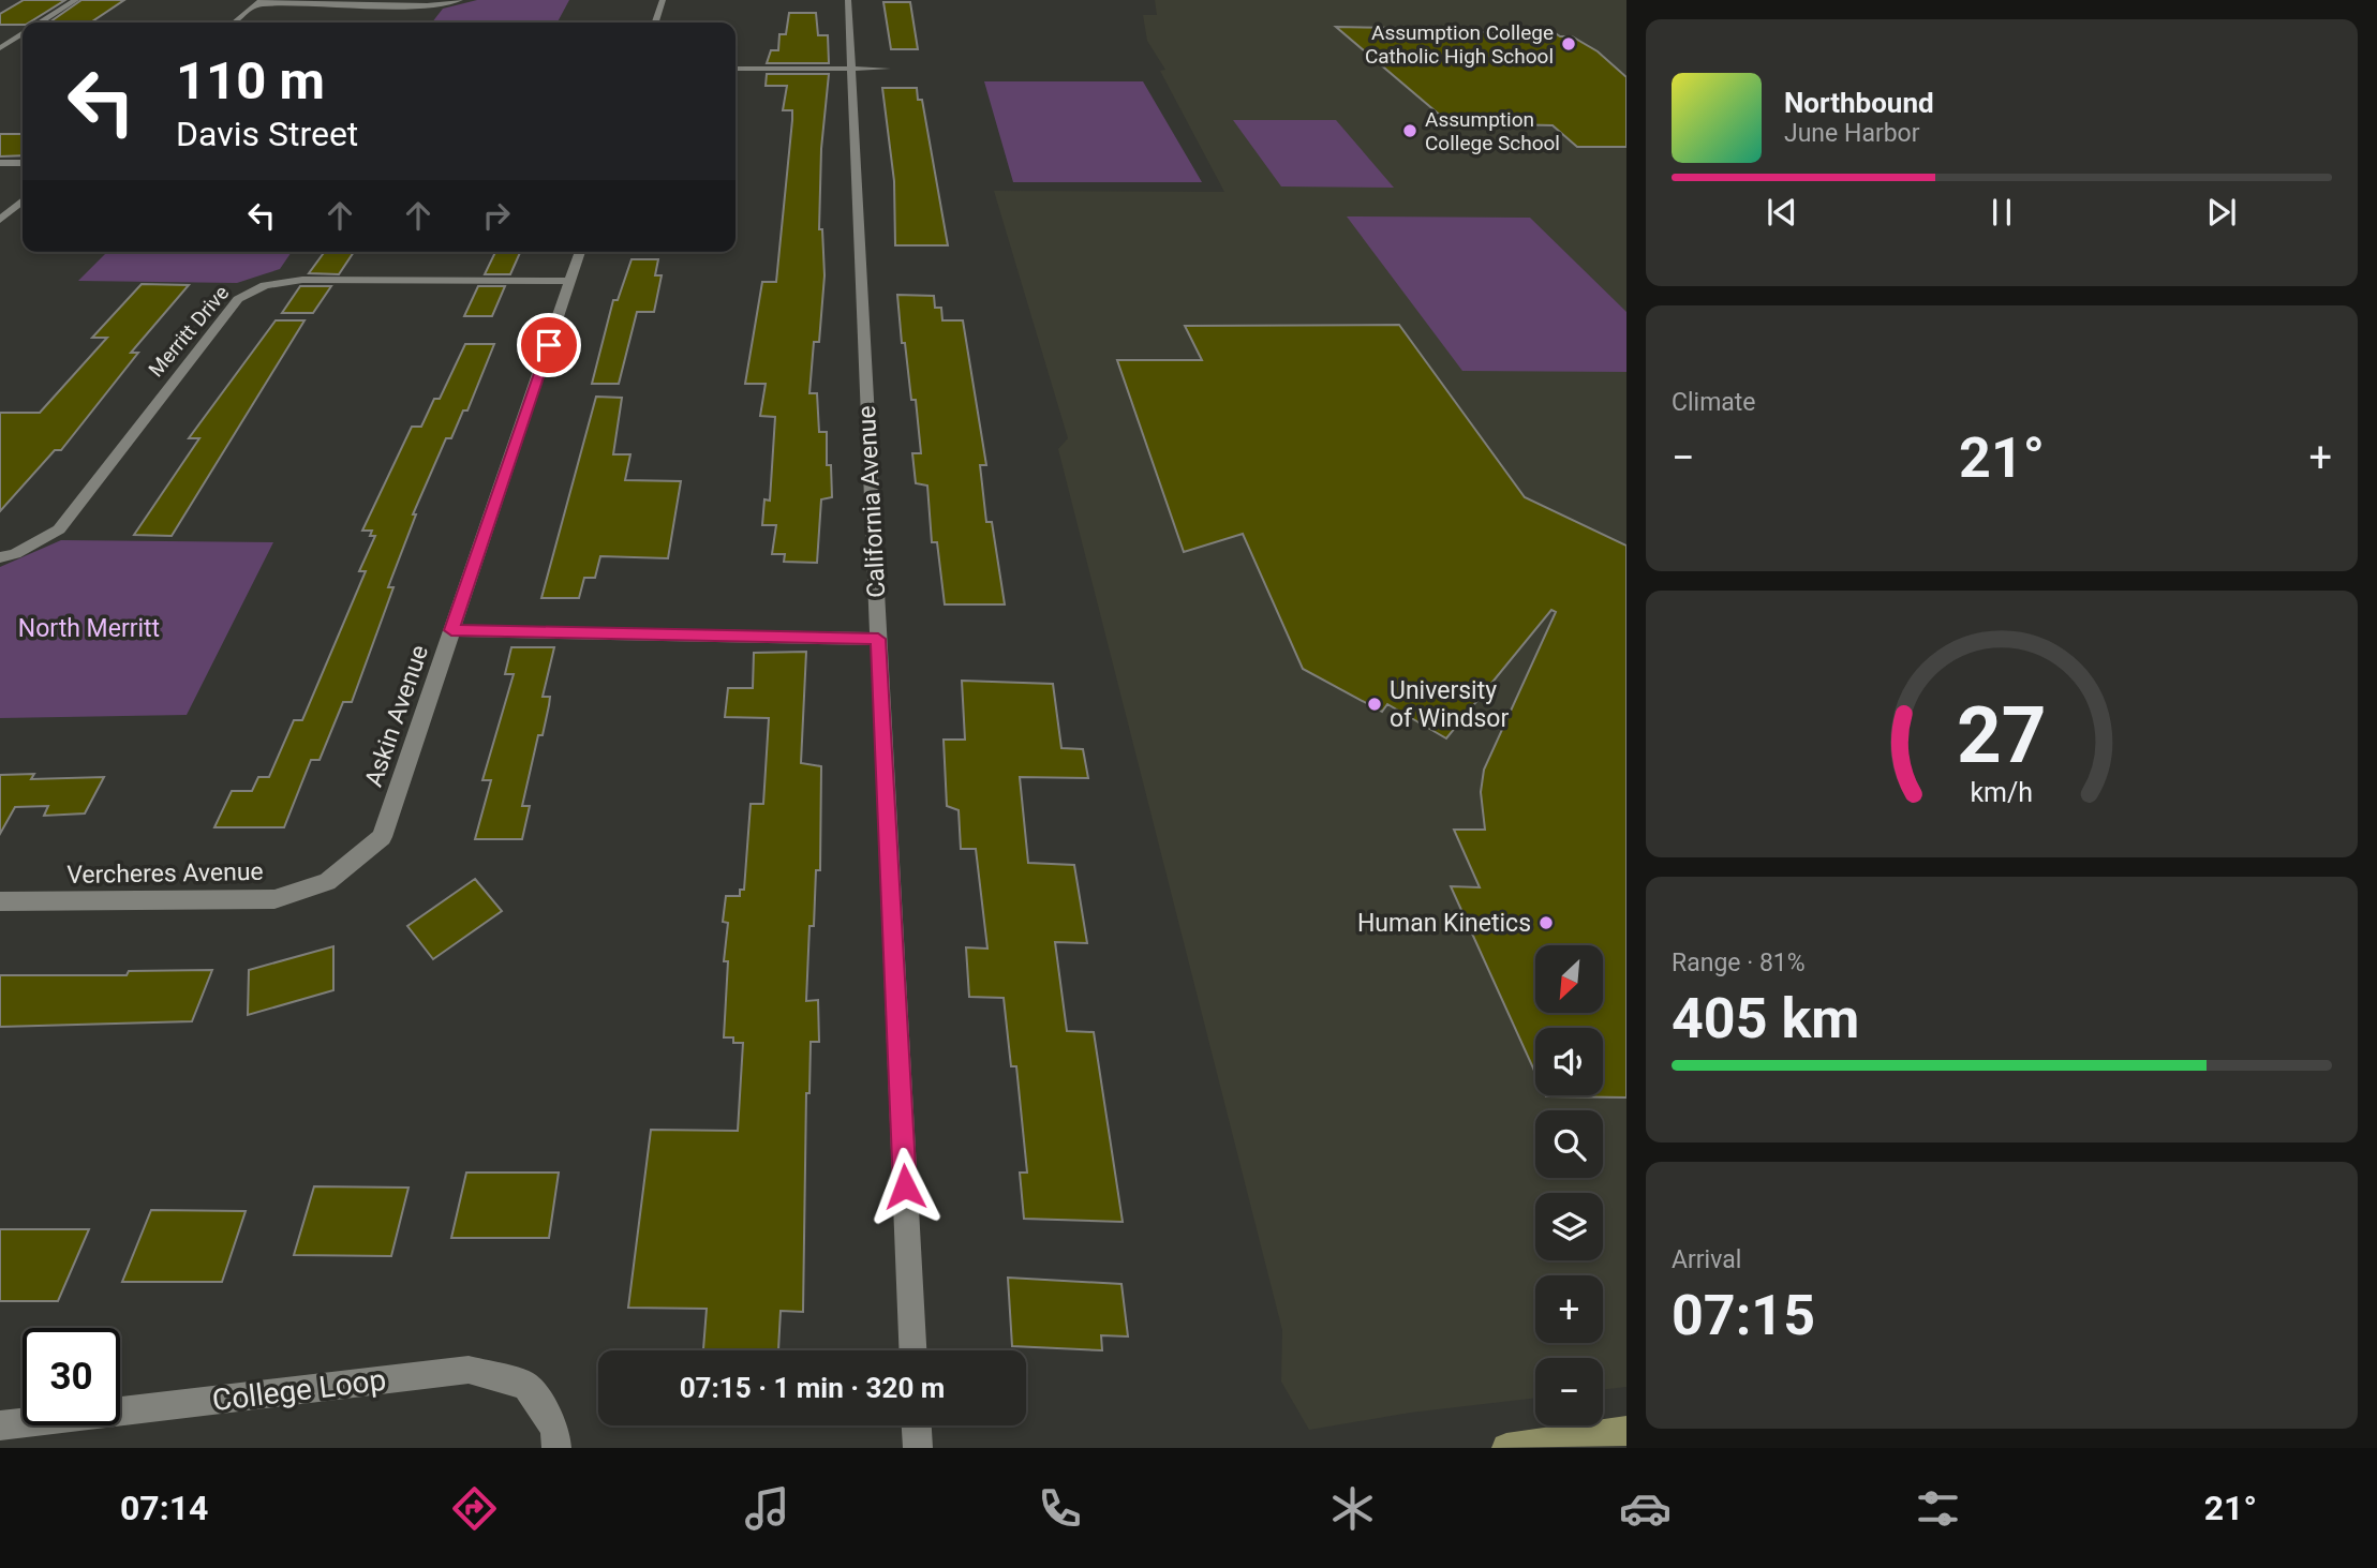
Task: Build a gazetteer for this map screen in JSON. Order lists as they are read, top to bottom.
{
  "streets": {
    "street": [
      "Merritt Drive",
      "California Avenue",
      "Askin Avenue",
      "Vercheres Avenue",
      "College Loop"
    ]
  },
  "crossings": [
    ["Merritt Drive", "Askin Avenue"],
    ["Askin Avenue", "Vercheres Avenue"]
  ],
  "parks": ["North Merritt"],
  "places": [
    "Assumption College Catholic High School",
    "Assumption College School",
    "University of Windsor",
    "Human Kinetics"
  ],
  "north": "bottom left",
  "page": {
    "turn": ["110 m", "Davis Street"],
    "song": ["Northbound", "June Harbor"],
    "tile": [
      "Climate",
      ["Range · 81%", "405 km"],
      ["Arrival", "07:15"]
    ],
    "heat": ["−", "21°", "+"],
    "map_buttons": ["+", "−"],
    "limit": "30",
    "trip": "07:15 · 1 min · 320 m",
    "tabs": ["07:14", "21°"],
    "gauge": ["27", "km/h"]
  }
}
